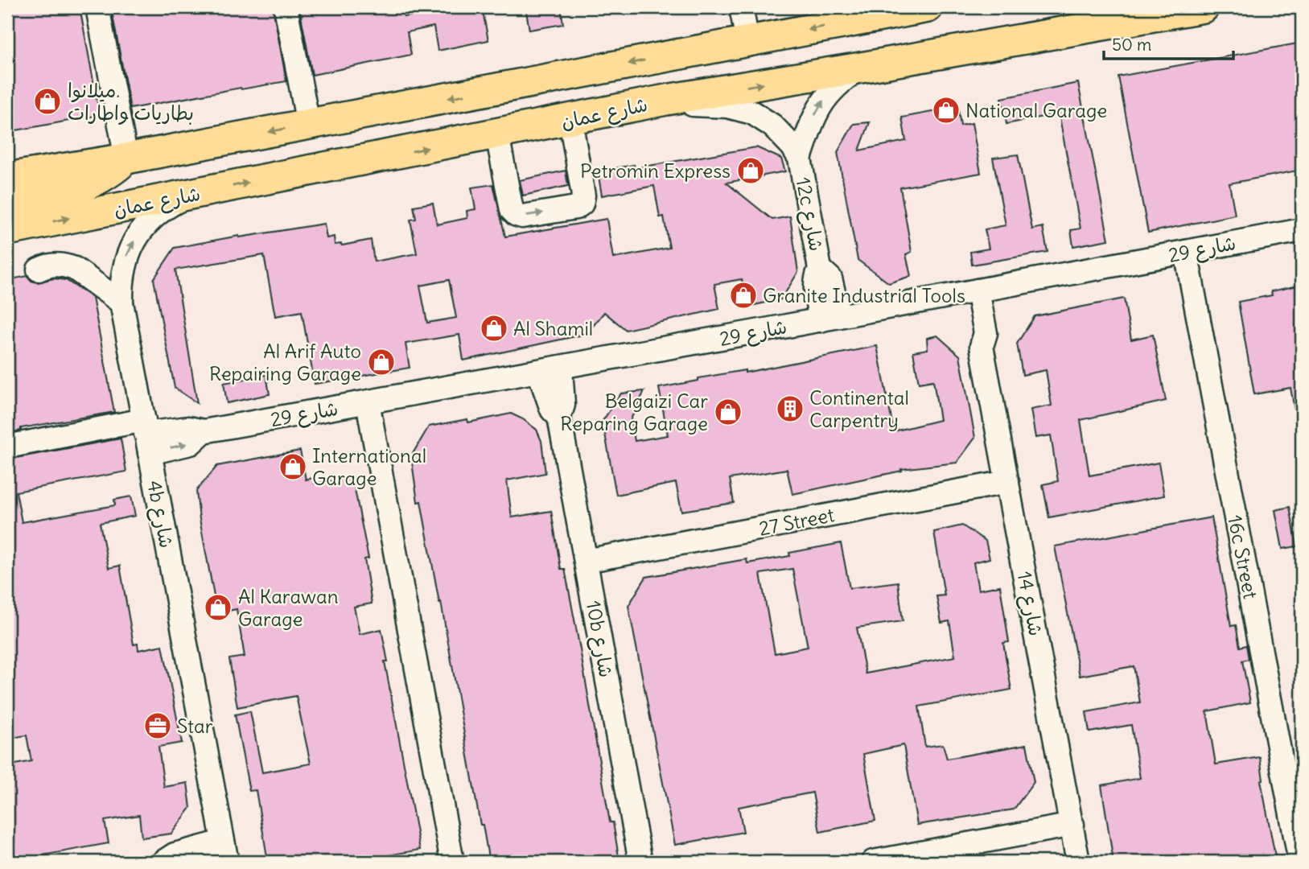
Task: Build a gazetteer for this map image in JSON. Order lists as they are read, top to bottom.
{
  "streets": {
    "main road": ["شارع عمان"],
    "street": [
      "12c شارع",
      "شارع 29",
      "4b شارع",
      "27 Street",
      "16c Street",
      "شارع 14",
      "10b شارع"
    ]
  },
  "crossings": [
    ["شارع عمان", "12c شارع"],
    ["شارع عمان", "4b شارع"],
    ["12c شارع", "شارع 29"],
    ["شارع 29", "4b شارع"],
    ["شارع 29", "16c Street"],
    ["شارع 29", "شارع 14"],
    ["شارع 29", "10b شارع"],
    ["27 Street", "شارع 14"],
    ["27 Street", "10b شارع"]
  ],
  "places": {
    "shop": [
      "ميلانوا. بطاريات واطارات",
      "National Garage",
      "Petromin Express",
      "Granite Industrial Tools",
      "Al Shamil",
      "Al Arif Auto Repairing Garage",
      "Belgaizi Car Reparing Garage",
      "International Garage",
      "Al Karawan Garage"
    ],
    "building": ["Continental Carpentry"],
    "office": ["Star"]
  },
  "scale_bar": "50 m"
}
